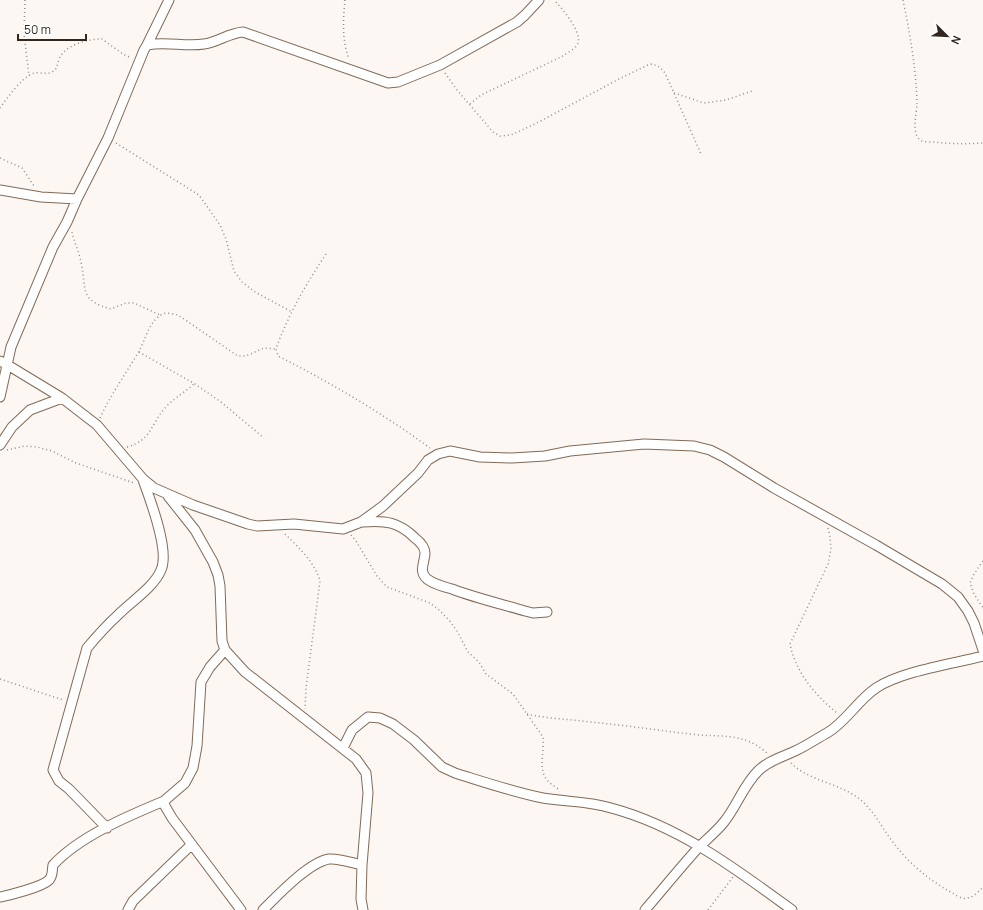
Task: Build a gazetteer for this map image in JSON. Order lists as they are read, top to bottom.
{
  "scale_bar": "50 m",
  "north": "bottom right"
}
